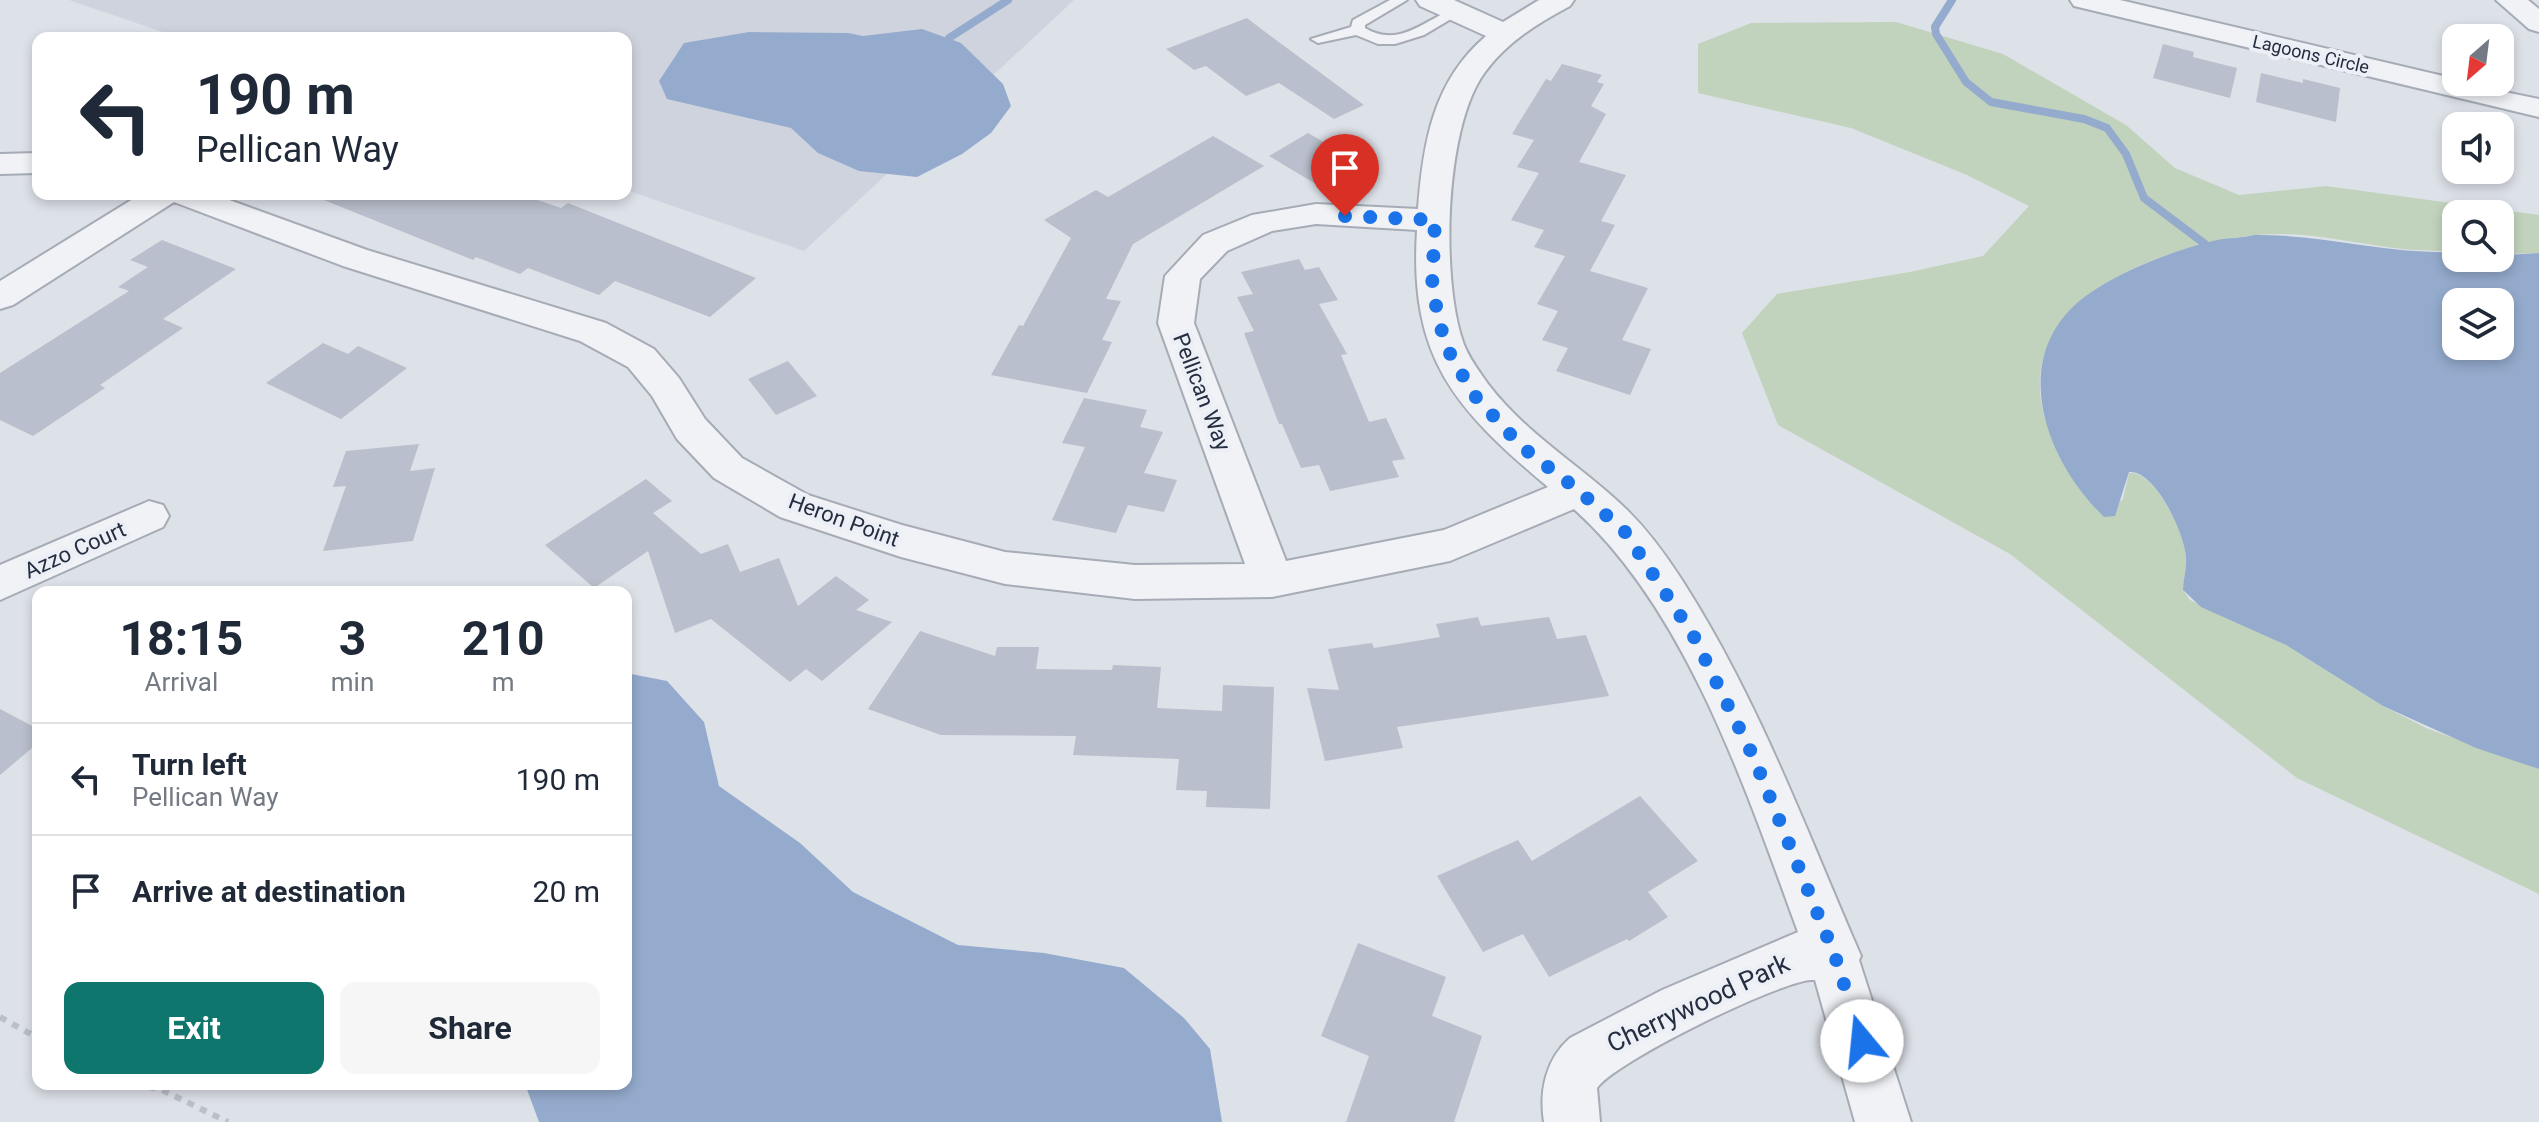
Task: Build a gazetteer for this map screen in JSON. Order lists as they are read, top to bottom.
{
  "streets": {
    "street": [
      "Lagoons Circle",
      "Pellican Way",
      "Heron Point",
      "Azzo Court",
      "Cherrywood Park"
    ]
  },
  "crossings": [
    ["Pellican Way", "Heron Point"]
  ],
  "north": "bottom left",
  "page": {
    "turn": ["190 m", "Pellican Way"],
    "eta": [
      "18:15",
      "Arrival",
      "3",
      "min",
      "210",
      "m"
    ],
    "list": [
      {
        "name": "Turn left",
        "note": "Pellican Way",
        "value": "190 m"
      },
      {
        "name": "Arrive at destination",
        "value": "20 m"
      }
    ],
    "buttons": ["Exit", "Share"]
  }
}
